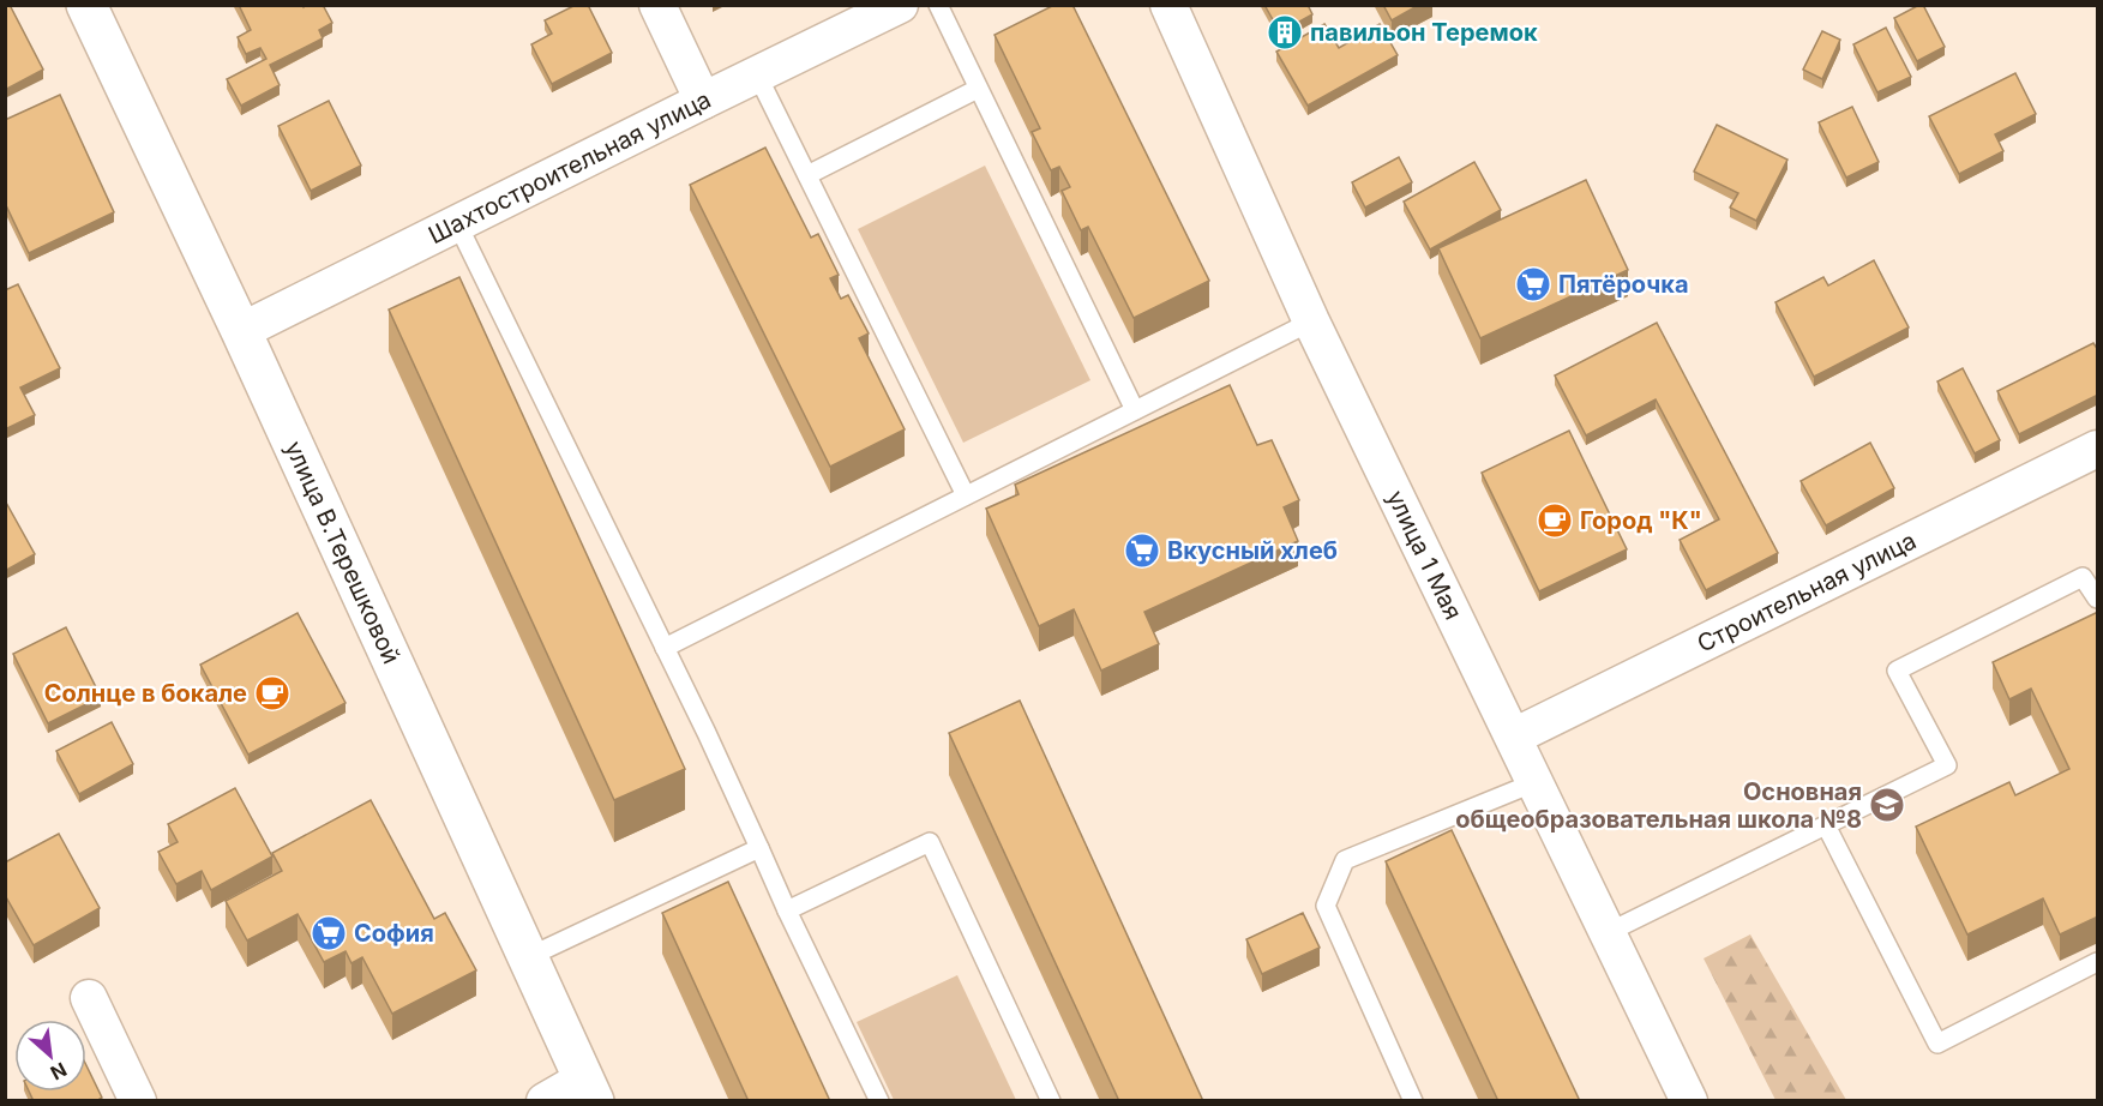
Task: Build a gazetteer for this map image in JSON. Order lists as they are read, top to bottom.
{
  "streets": {
    "main road": ["улица В.Терешковой"],
    "street": ["Шахтостроительная улица", "улица 1 Мая", "Строительная улица"]
  },
  "crossings": [
    ["Шахтостроительная улица", "улица В.Терешковой"],
    ["улица 1 Мая", "Строительная улица"]
  ],
  "places": {
    "building": ["павильон Теремок"],
    "supermarket": ["Пятёрочка", "Вкусный хлеб", "София"],
    "cafe": ["Город \"К\"", "Солнце в бокале"],
    "school or university": ["Основная общеобразовательная школа №8"]
  },
  "north": "bottom right"
}
